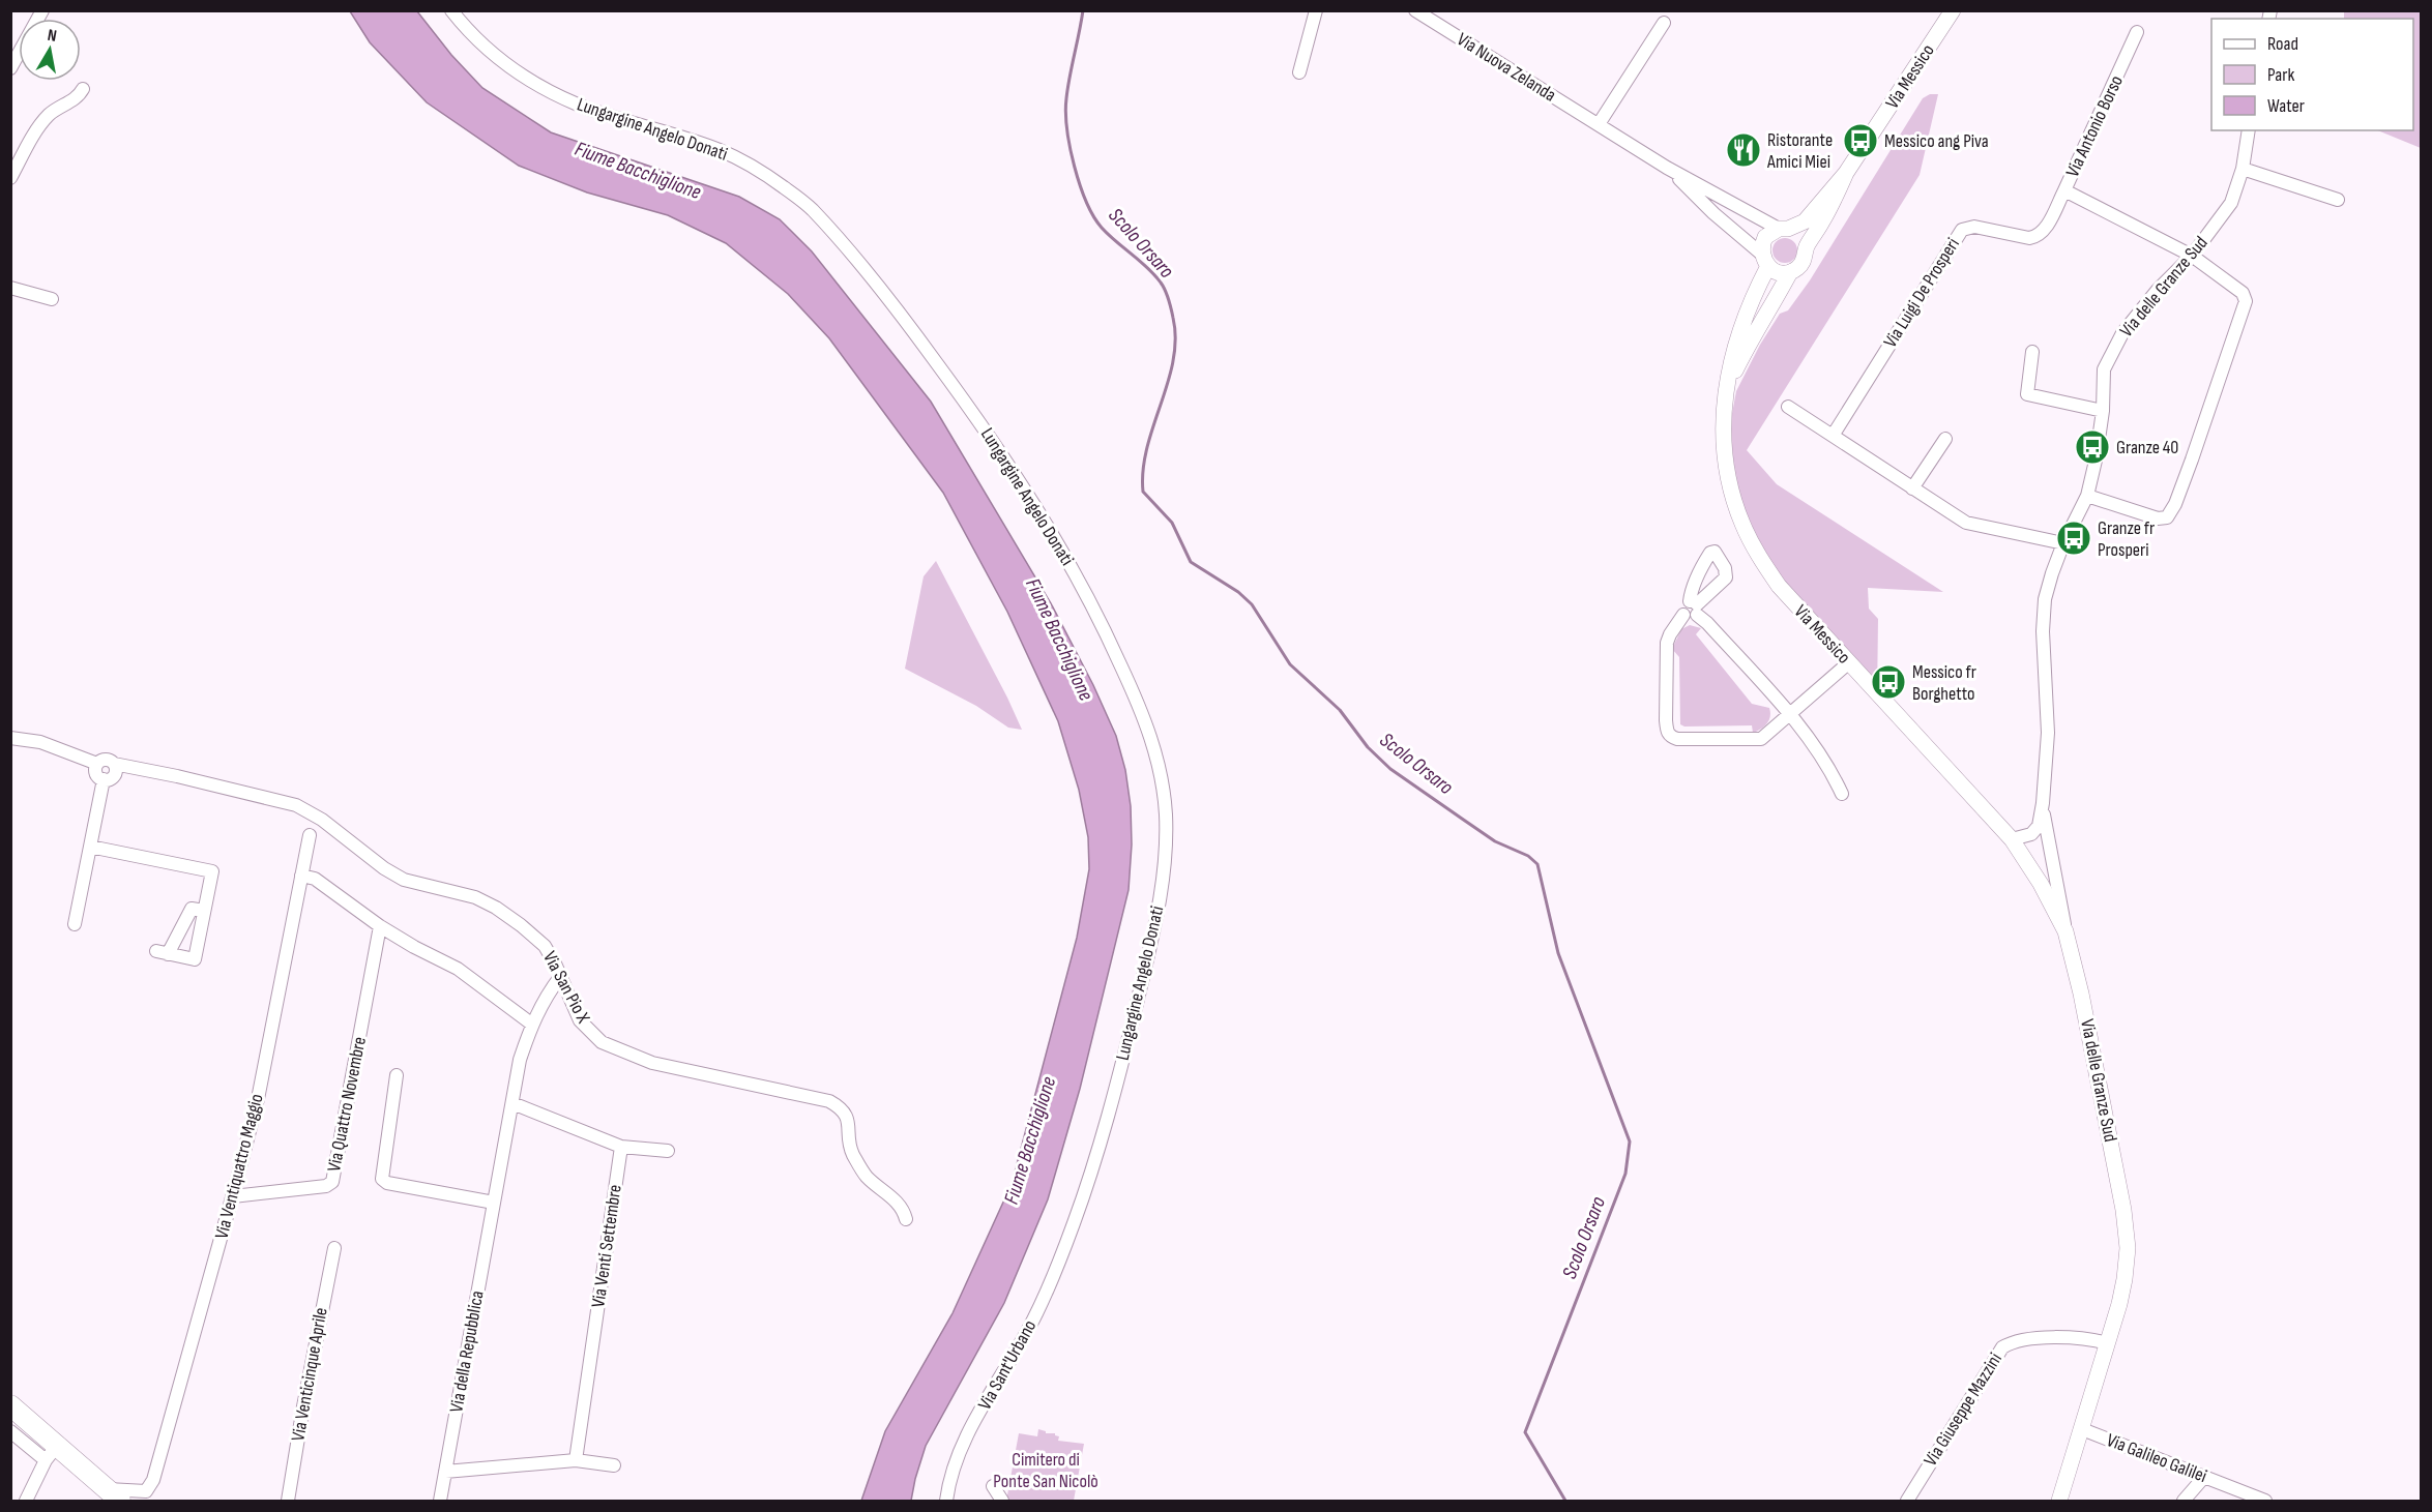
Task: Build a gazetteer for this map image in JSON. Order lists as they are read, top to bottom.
{
  "streets": {
    "street": [
      "Via Nuova Zelanda",
      "Via Messico",
      "Via Antonio Borso",
      "Lungargine Angelo Donati",
      "Via delle Granze Sud",
      "Via Luigi De Prosperi",
      "Via San Pio X",
      "Via Quattro Novembre",
      "Via Ventiquattro Maggio",
      "Via Venti Settembre",
      "Via della Repubblica",
      "Via Sant'Urbano",
      "Via Venticinque Aprile",
      "Via Giuseppe Mazzini",
      "Via Galileo Galilei"
    ]
  },
  "crossings": [
    ["Via Nuova Zelanda", "Via Messico"],
    ["Via Messico", "Via delle Granze Sud"],
    ["Via Antonio Borso", "Via delle Granze Sud"],
    ["Via Antonio Borso", "Via Luigi De Prosperi"],
    ["Lungargine Angelo Donati", "Via Sant'Urbano"],
    ["Via delle Granze Sud", "Via Giuseppe Mazzini"],
    ["Via delle Granze Sud", "Via Galileo Galilei"],
    ["Via San Pio X", "Via della Repubblica"],
    ["Via Quattro Novembre", "Via Ventiquattro Maggio"]
  ],
  "water": ["Fiume Bacchiglione", "Scolo Orsaro"],
  "parks": ["Cimitero di Ponte San Nicolò"],
  "places": {
    "bus stop": [
      "Messico ang Piva",
      "Granze 40",
      "Granze fr Prosperi",
      "Messico fr Borghetto"
    ],
    "restaurant": ["Ristorante Amici Miei"]
  },
  "legend": ["Road", "Park", "Water"],
  "north": "top"
}
